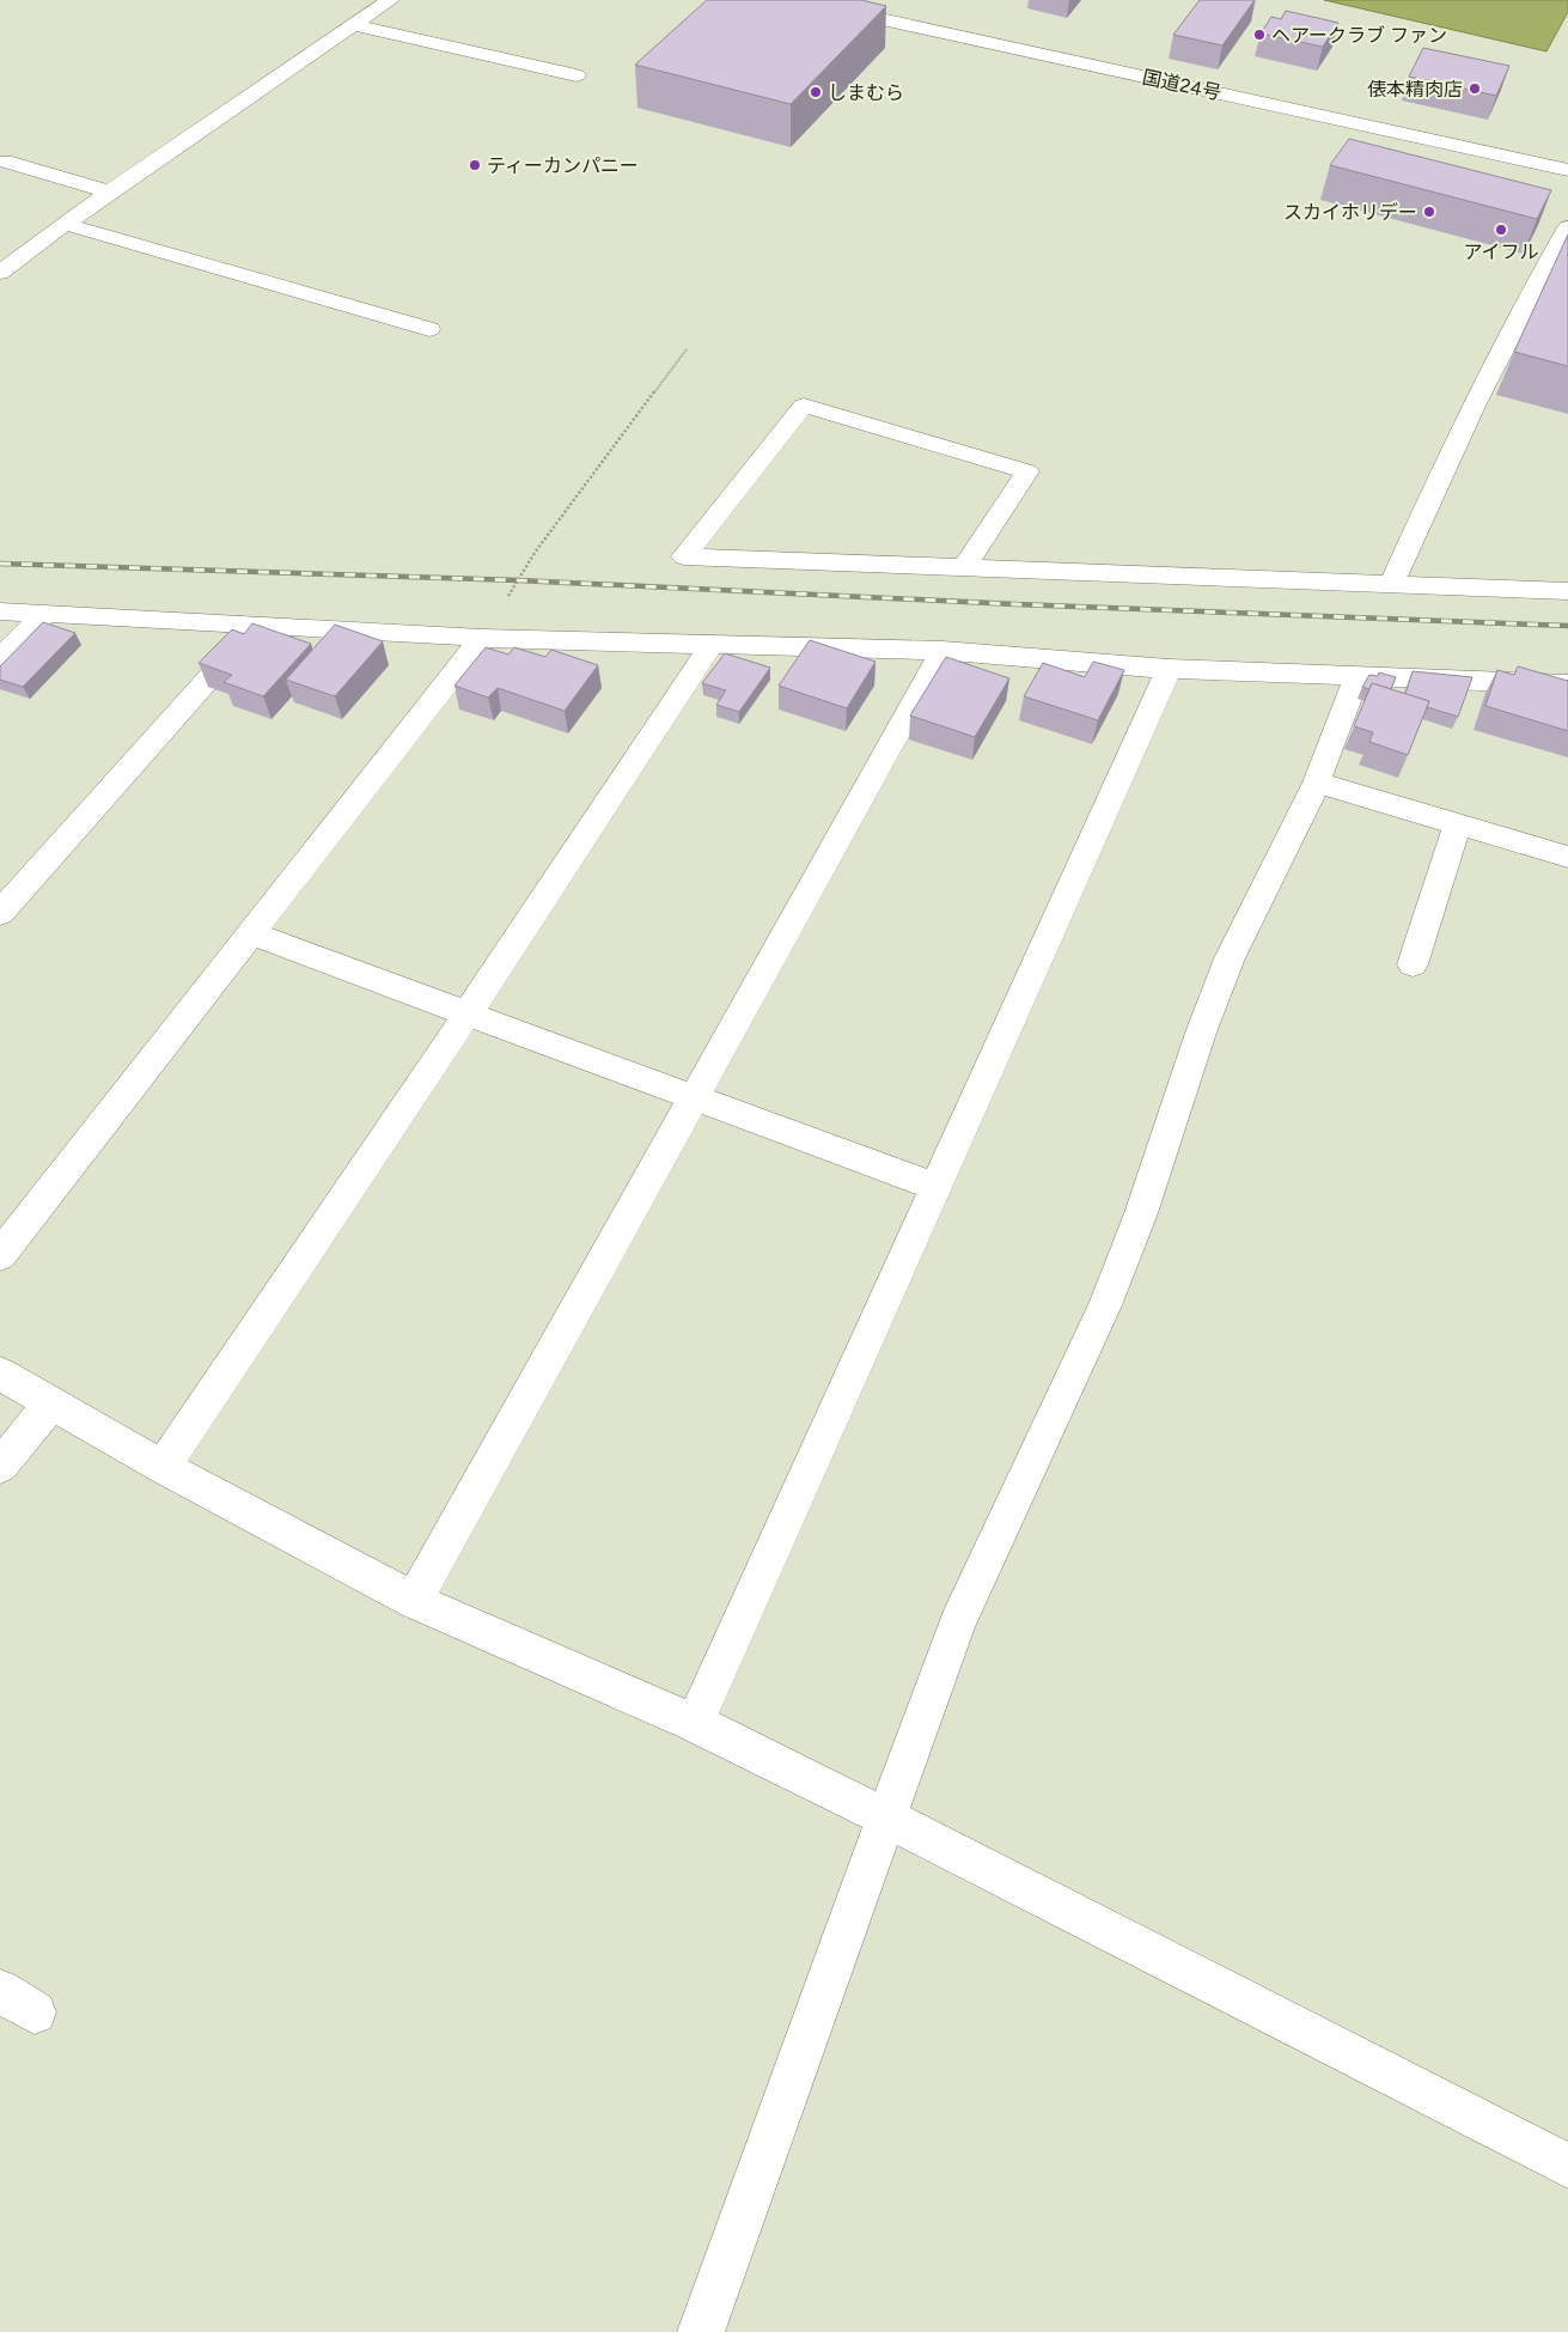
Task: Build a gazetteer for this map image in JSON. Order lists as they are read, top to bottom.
{
  "streets": {
    "main road": ["国道24号"]
  },
  "places": [
    "ヘアークラブ ファン",
    "俵本精肉店",
    "しまむら",
    "ティーカンパニー",
    "スカイホリデー",
    "アイフル"
  ]
}
